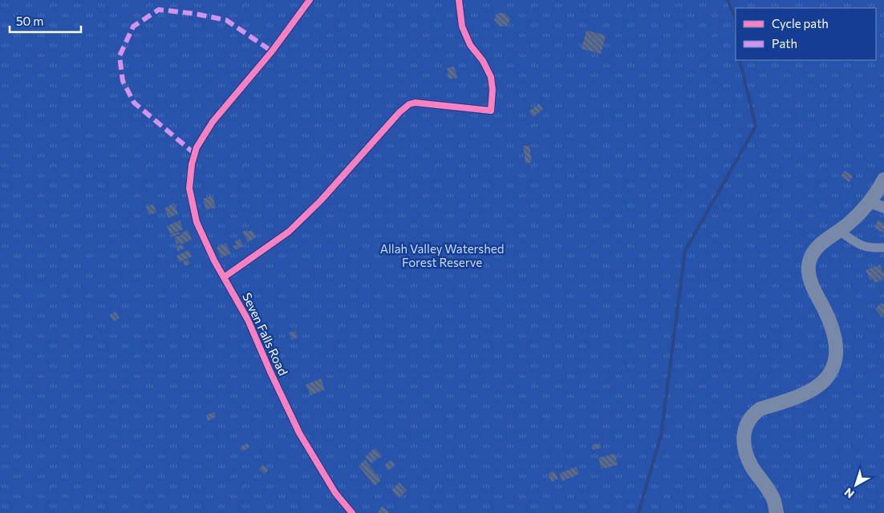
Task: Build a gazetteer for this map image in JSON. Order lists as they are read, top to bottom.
{
  "streets": {
    "street": ["Seven Falls Road"]
  },
  "parks": ["Allah Valley Watershed Forest Reserve"],
  "legend": ["Cycle path", "Path"],
  "scale_bar": "50 m",
  "north": "bottom left"
}
